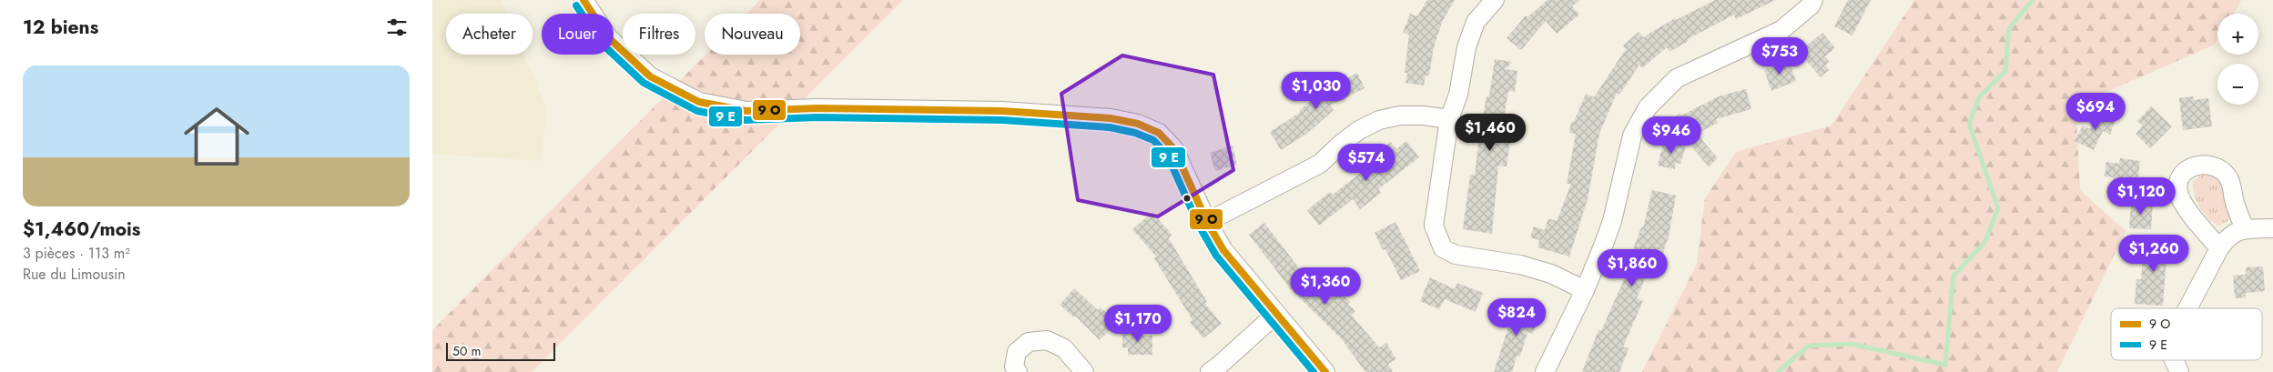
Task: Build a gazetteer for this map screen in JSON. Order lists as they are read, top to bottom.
{
  "legend": ["9 O", "9 E"],
  "scale_bar": "50 m",
  "page": {
    "heading": "12 biens",
    "map_buttons": ["+", "−"],
    "chip": [
      "Acheter",
      "Louer",
      "Filtres",
      "Nouveau"
    ],
    "price": [
      "$753",
      "$1,030",
      "$694",
      "$1,460",
      "$946",
      "$574",
      "$1,120",
      "$1,260",
      "$1,860",
      "$1,360",
      "$824",
      "$1,170"
    ],
    "list": [
      {
        "name": "$1,460/mois",
        "note": "3 pièces · 113 m² · Rue du Limousin"
      }
    ],
    "scale": "50 m"
  }
}
